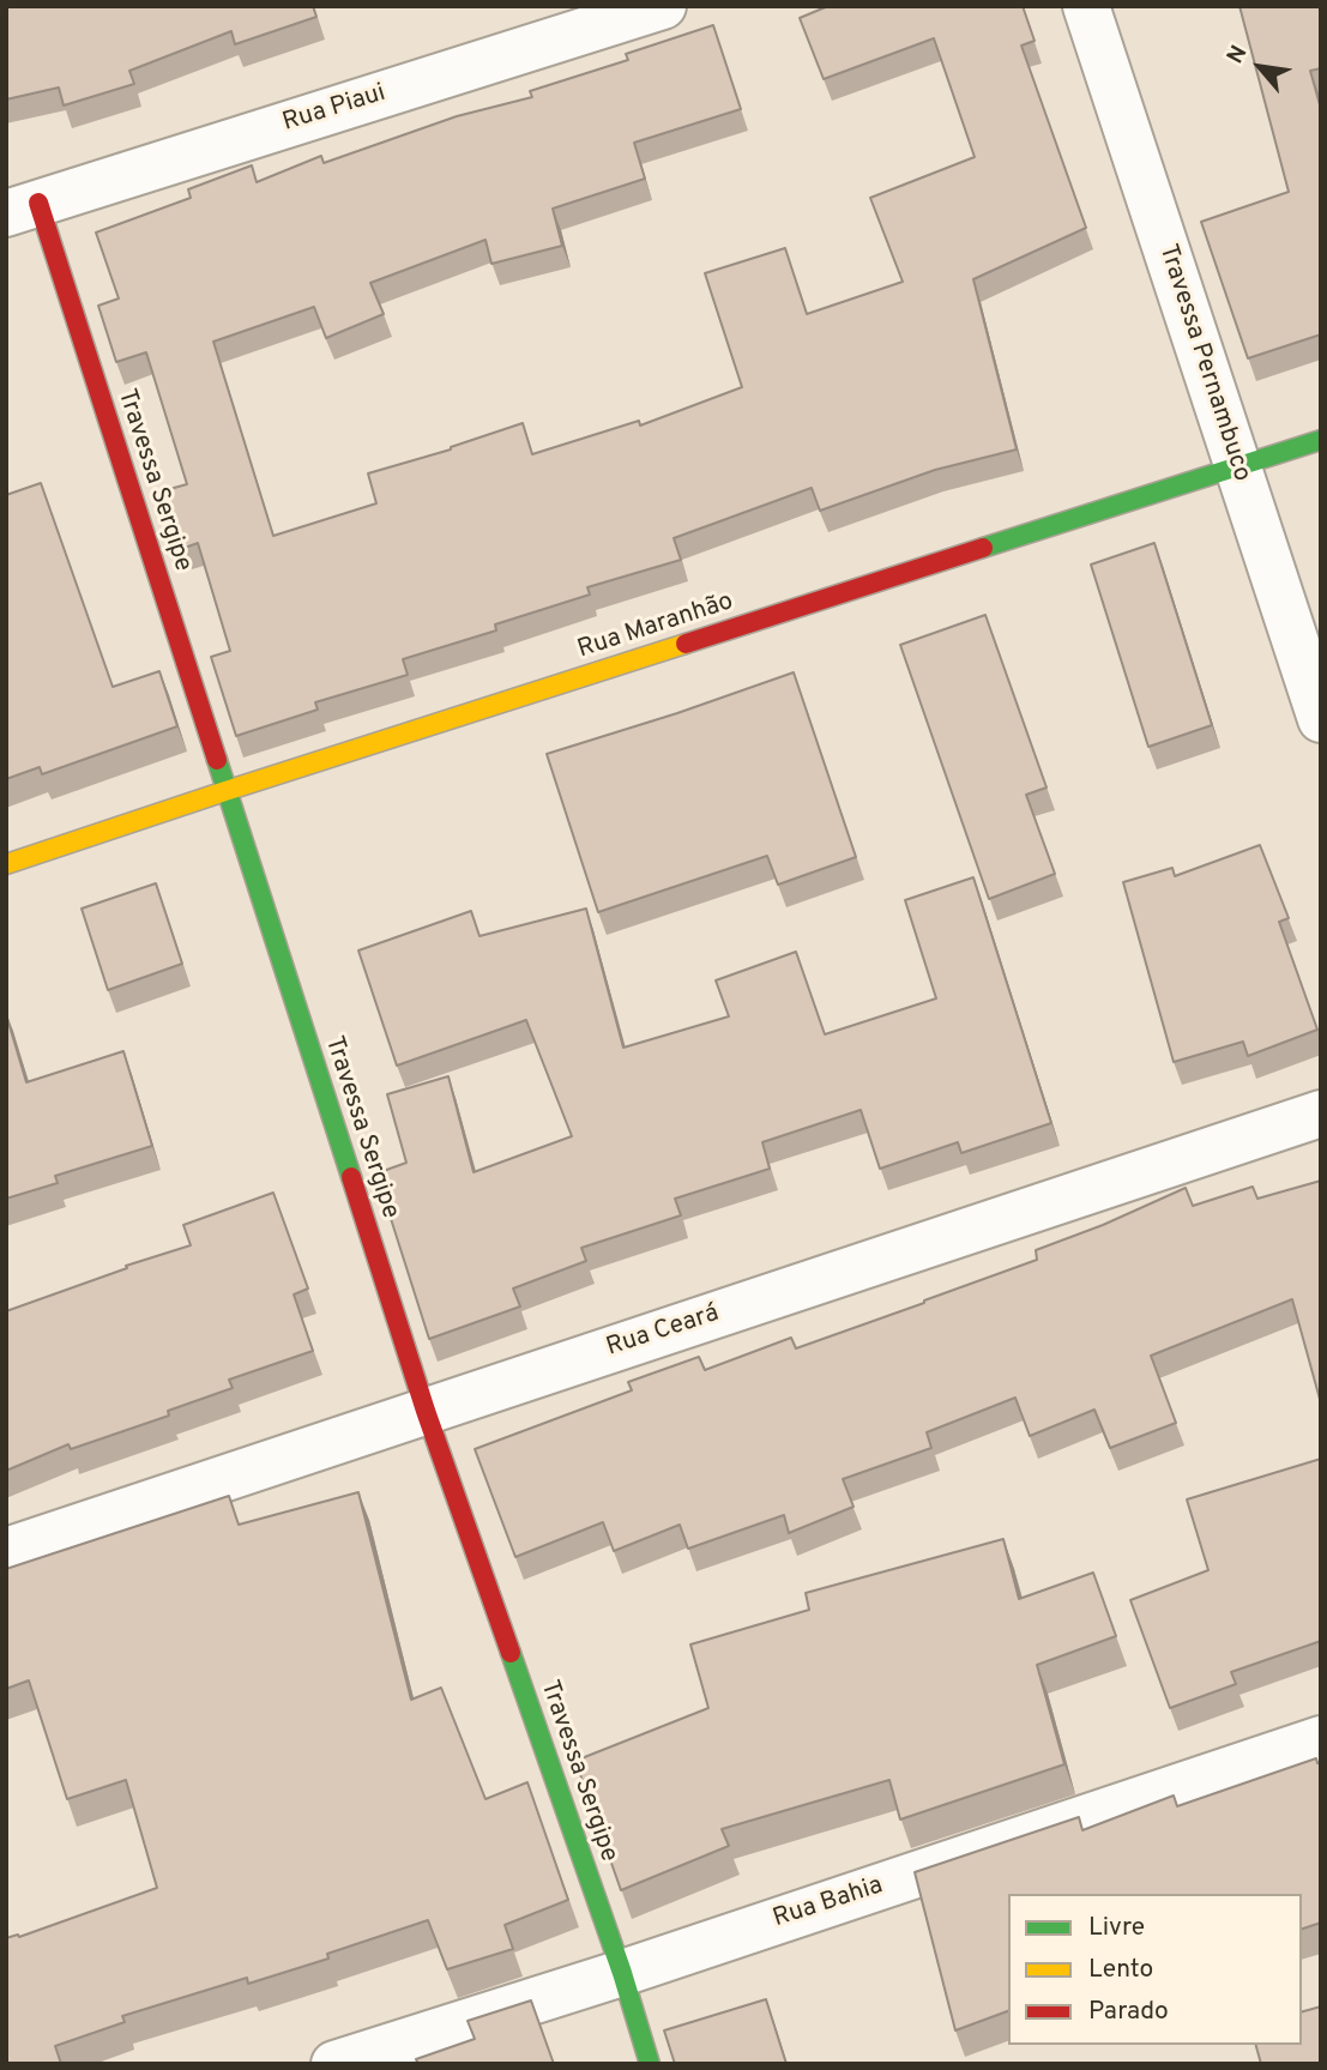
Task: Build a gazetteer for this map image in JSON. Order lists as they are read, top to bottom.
{
  "streets": {
    "street": [
      "Rua Piaui",
      "Travessa Pernambuco",
      "Travessa Sergipe",
      "Rua Maranhão",
      "Rua Ceará",
      "Rua Bahia"
    ]
  },
  "crossings": [
    ["Rua Piaui", "Travessa Sergipe"],
    ["Travessa Pernambuco", "Rua Maranhão"],
    ["Travessa Sergipe", "Rua Maranhão"],
    ["Travessa Sergipe", "Rua Ceará"],
    ["Travessa Sergipe", "Rua Bahia"]
  ],
  "legend": ["Livre", "Lento", "Parado"],
  "north": "top left"
}
